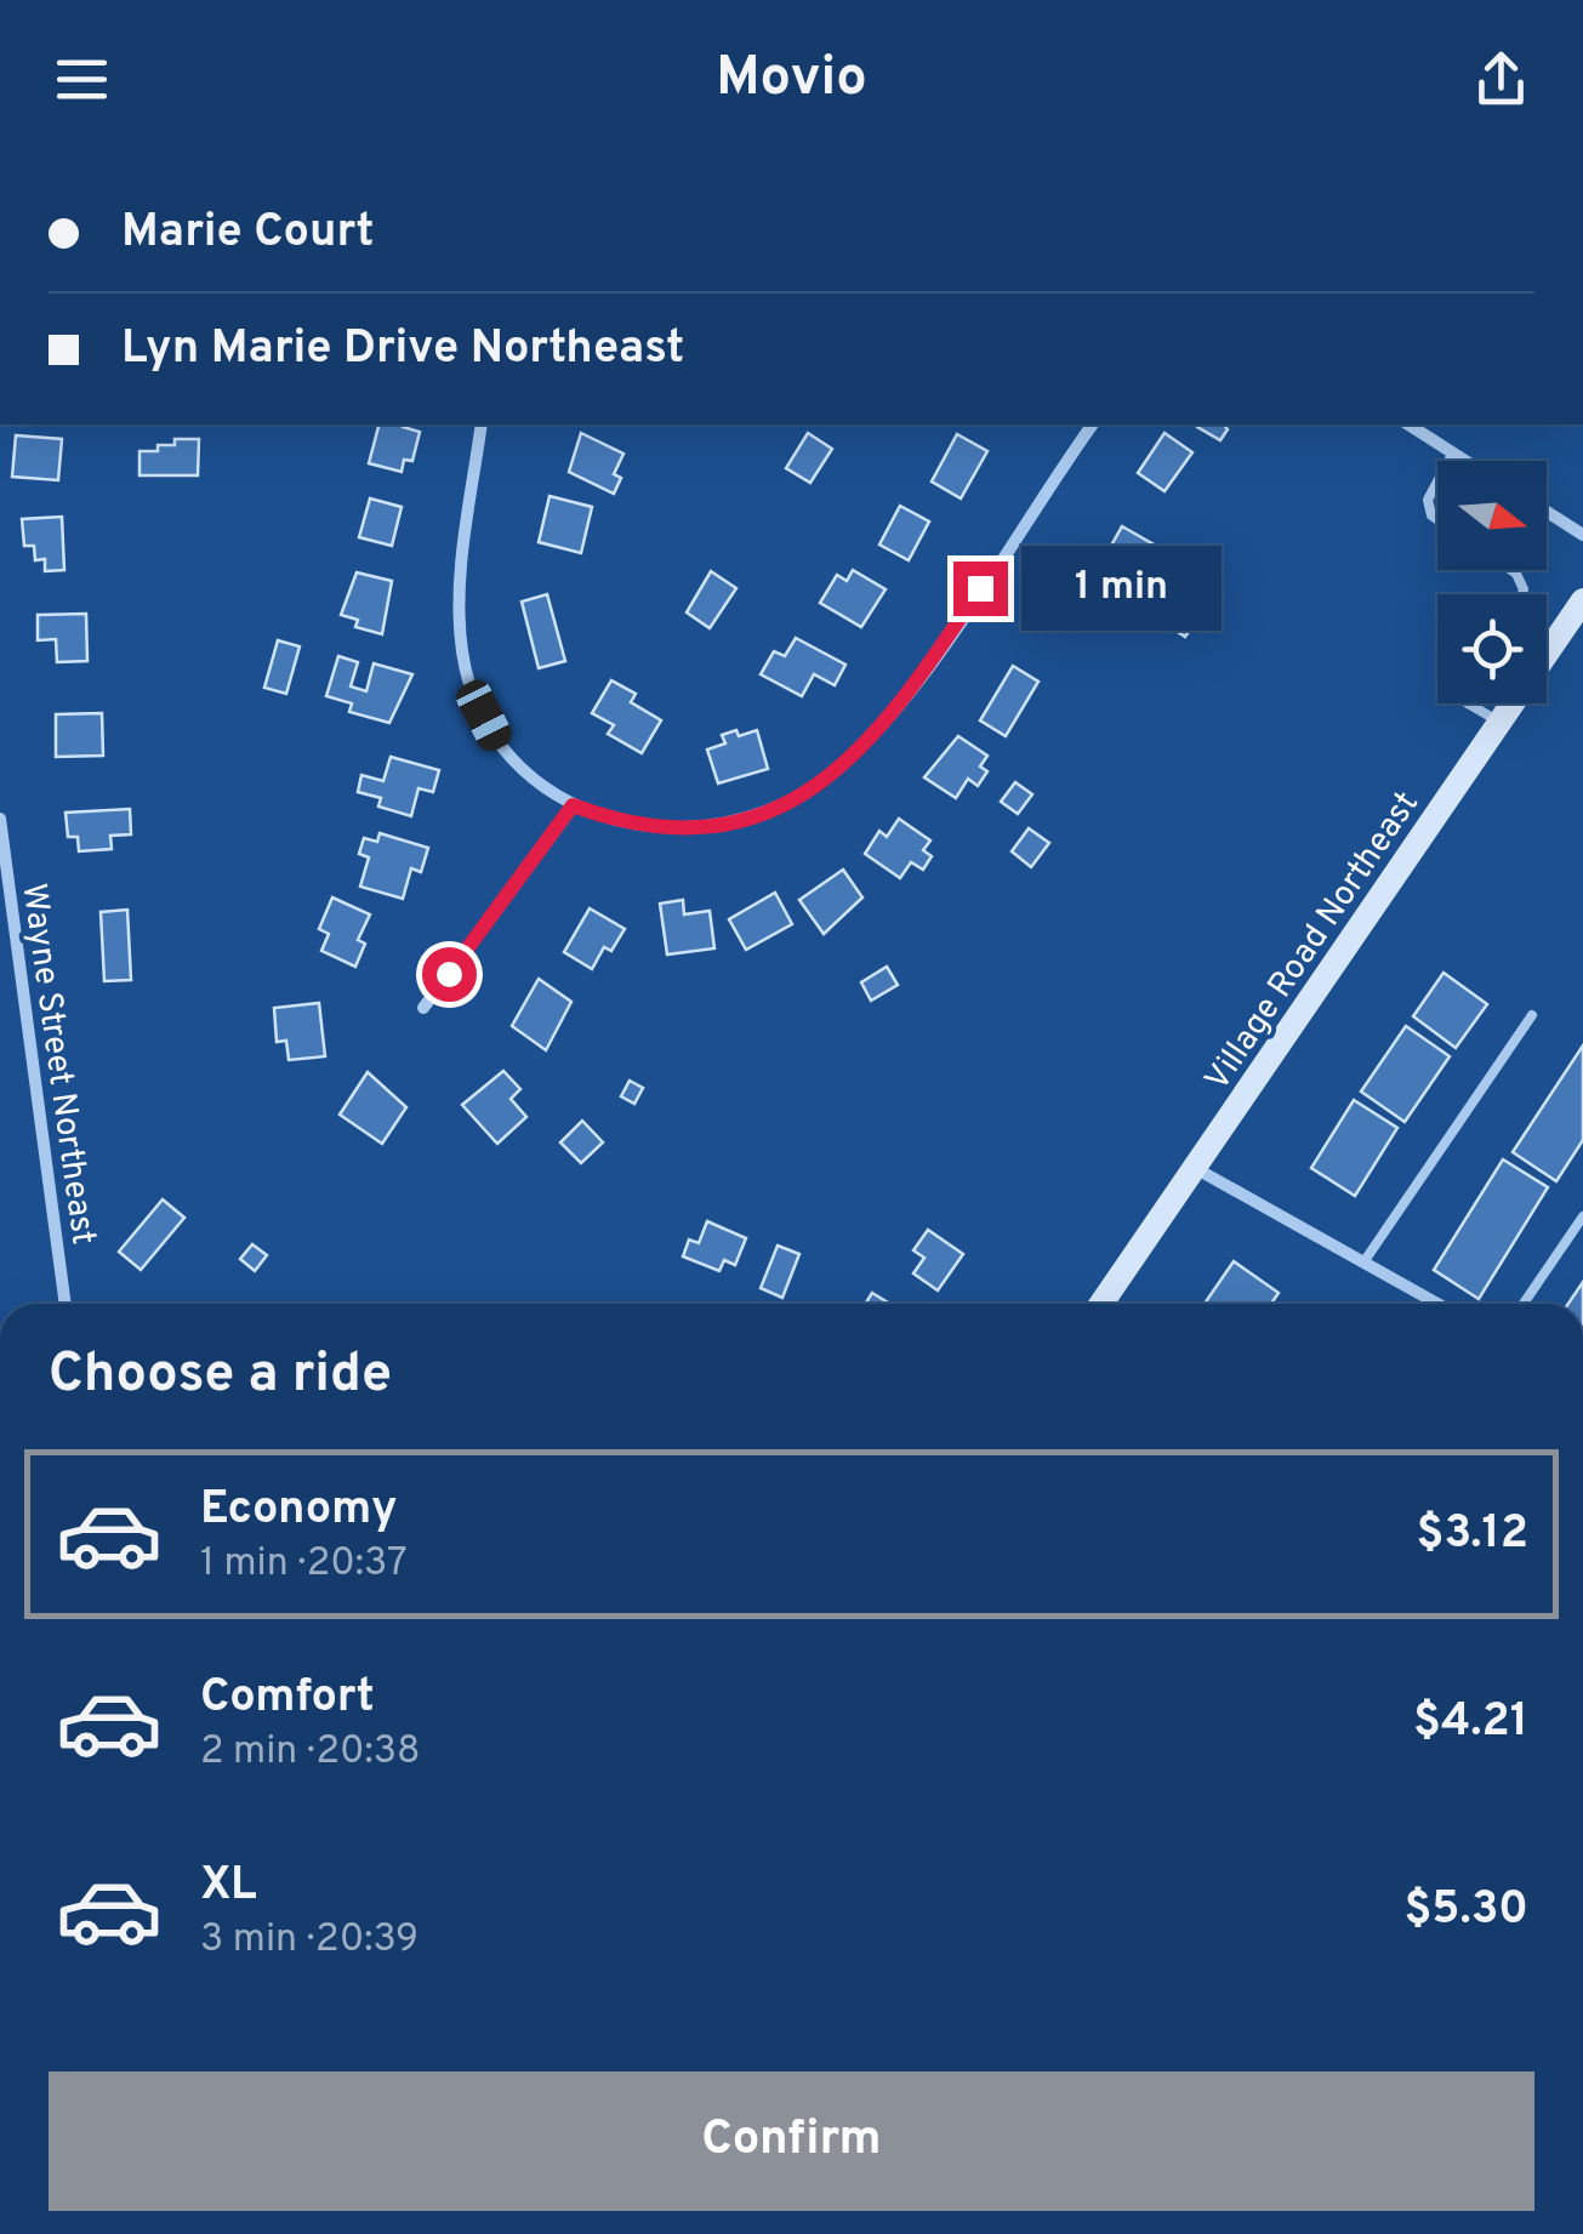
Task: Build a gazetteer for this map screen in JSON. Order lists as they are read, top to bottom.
{
  "streets": {
    "main road": ["Village Road Northeast"],
    "street": ["Wayne Street Northeast"]
  },
  "north": "right",
  "page": {
    "header": "Movio",
    "banner": ["Marie Court", "Lyn Marie Drive Northeast"],
    "bubble": "1 min",
    "heading": "Choose a ride",
    "list": [
      {
        "name": "Economy",
        "note": "1 min · 20:37",
        "value": "$3.12"
      },
      {
        "name": "Comfort",
        "note": "2 min · 20:38",
        "value": "$4.21"
      },
      {
        "name": "XL",
        "note": "3 min · 20:39",
        "value": "$5.30"
      }
    ],
    "buttons": "Confirm"
  }
}
